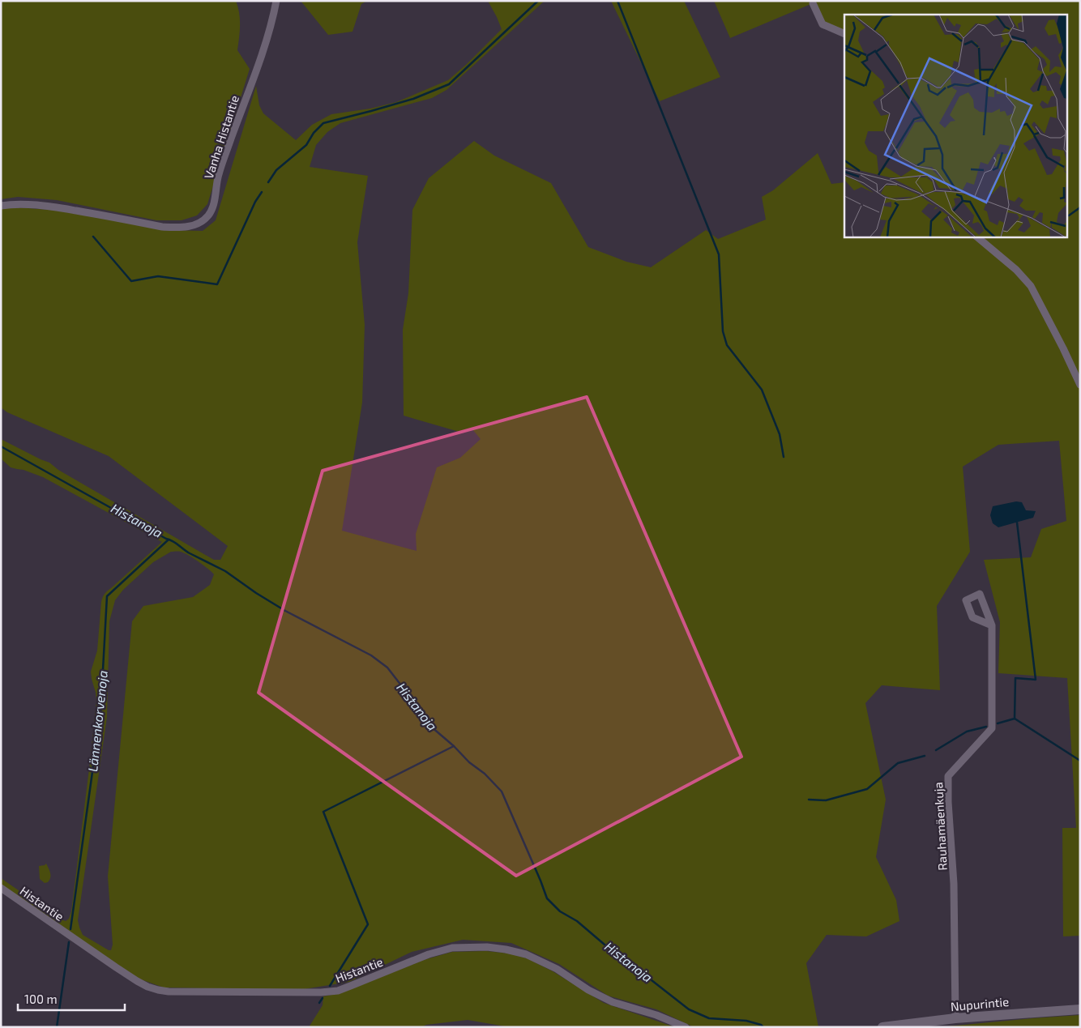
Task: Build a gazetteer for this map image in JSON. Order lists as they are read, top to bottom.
{
  "streets": {
    "main road": ["Nupurintie"],
    "street": ["Vanha Histantie", "Rauhamäenkuja", "Histantie"]
  },
  "crossings": [
    ["Rauhamäenkuja", "Nupurintie"]
  ],
  "water": ["Histanoja", "Lännenkorvenoja"],
  "scale_bar": "100 m"
}
